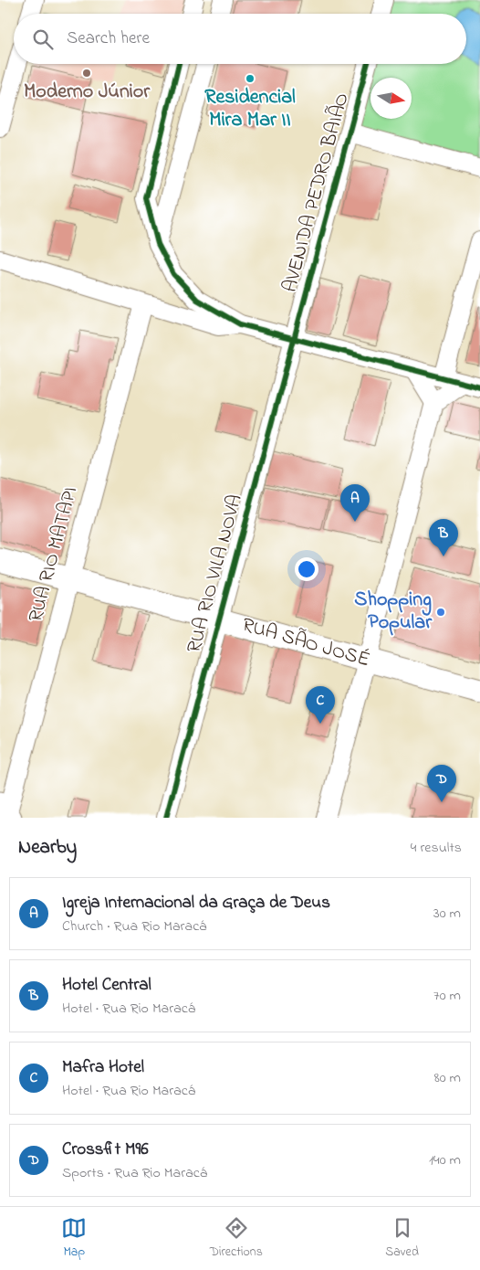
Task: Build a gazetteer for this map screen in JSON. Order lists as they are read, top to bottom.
{
  "streets": {
    "main road": ["RUA SÃO JOSÉ"],
    "street": ["AVENIDA PEDRO BAIÃO", "RUA RIO MATAPI", "RUA RIO VILA NOVA"]
  },
  "crossings": [
    ["AVENIDA PEDRO BAIÃO", "RUA RIO VILA NOVA"],
    ["RUA RIO MATAPI", "RUA SÃO JOSÉ"],
    ["RUA RIO VILA NOVA", "RUA SÃO JOSÉ"]
  ],
  "places": ["Moderno Júnior", "Residencial Mira Mar II", "Shopping Popular"],
  "north": "right",
  "page": {
    "search": "Search here",
    "pins": [
      "A",
      "B",
      "C",
      "D"
    ],
    "heading": ["Nearby", "4 results"],
    "list": [
      {
        "mark": "A",
        "name": "Igreja Internacional da Graça de Deus",
        "note": "Church · Rua Rio Maracá",
        "value": "30 m"
      },
      {
        "mark": "B",
        "name": "Hotel Central",
        "note": "Hotel · Rua Rio Maracá",
        "value": "70 m"
      },
      {
        "mark": "C",
        "name": "Mafra Hotel",
        "note": "Hotel · Rua Rio Maracá",
        "value": "80 m"
      },
      {
        "mark": "D",
        "name": "Crossfit M96",
        "note": "Sports · Rua Rio Maracá",
        "value": "140 m"
      }
    ],
    "nav": ["Map", "Directions", "Saved"]
  }
}
